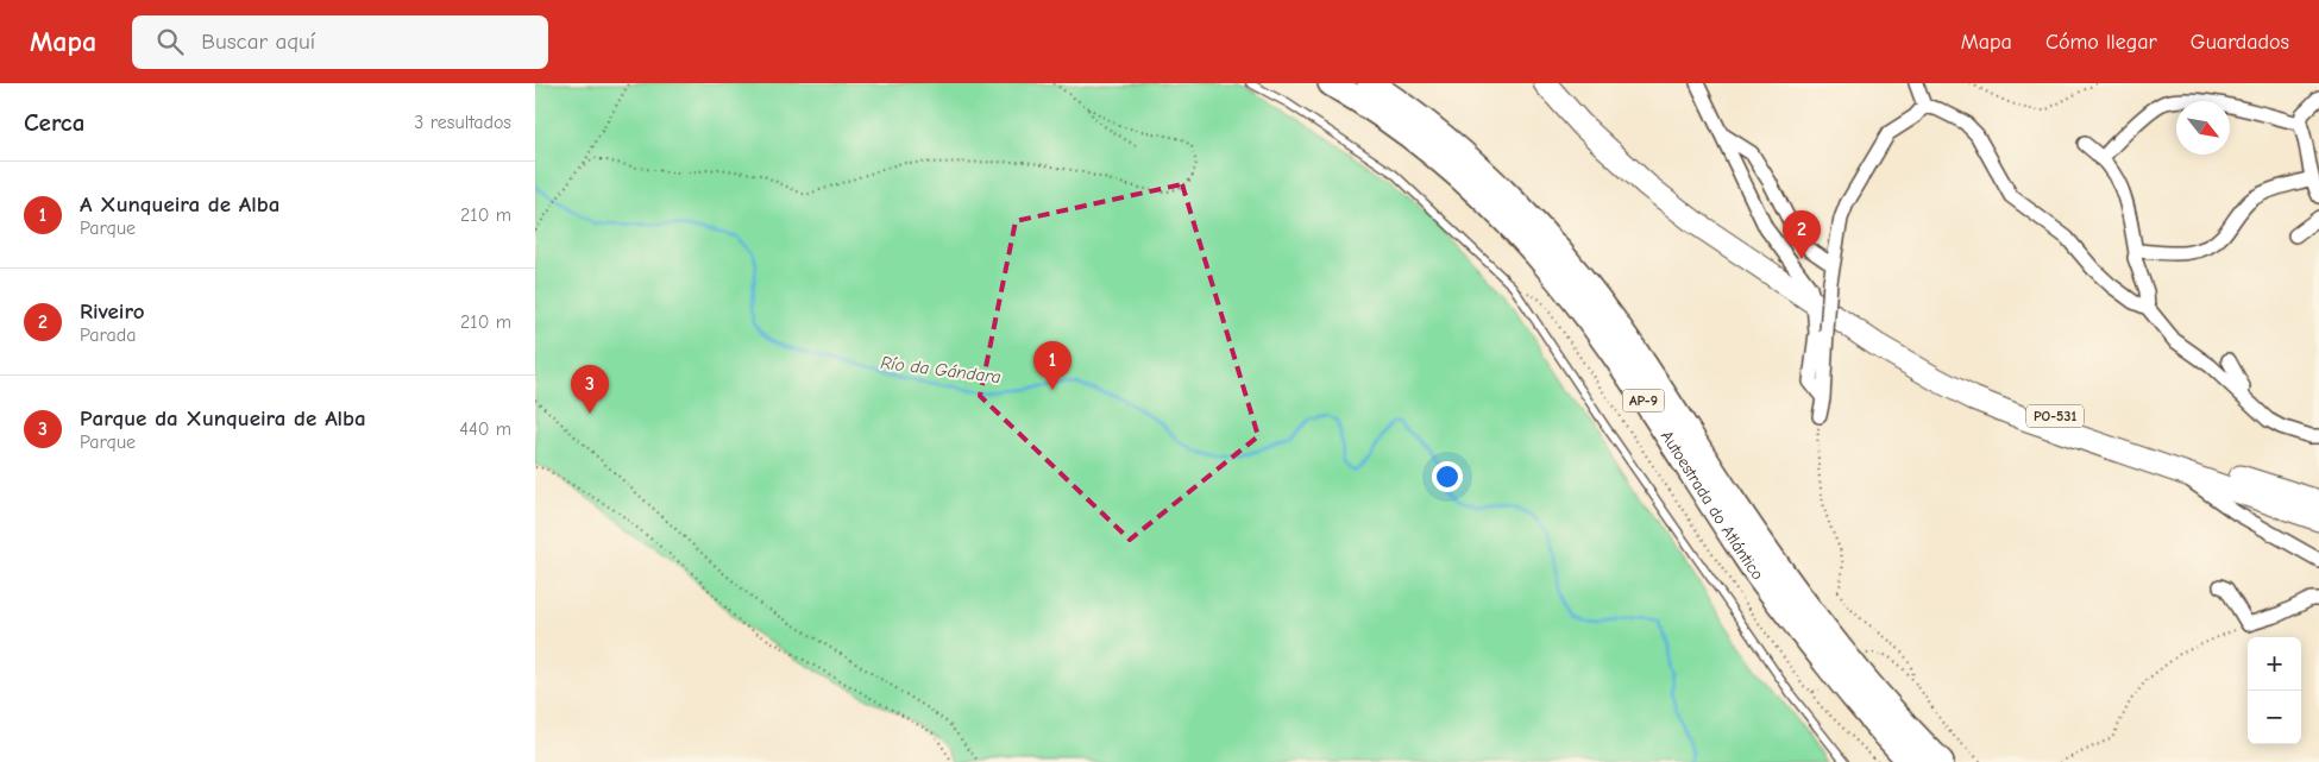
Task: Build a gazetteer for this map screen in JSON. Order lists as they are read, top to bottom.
{
  "streets": {
    "highway": ["AP-9", "Autoestrada do Atlántico"],
    "main road": ["PO-531"]
  },
  "water": ["Río da Gándara"],
  "north": "bottom right",
  "page": {
    "header": "Mapa",
    "search": "Buscar aquí",
    "nav": ["Mapa", "Cómo llegar", "Guardados"],
    "heading": ["Cerca", "3 resultados"],
    "list": [
      {
        "mark": "1",
        "name": "A Xunqueira de Alba",
        "note": "Parque",
        "value": "210 m"
      },
      {
        "mark": "2",
        "name": "Riveiro",
        "note": "Parada",
        "value": "210 m"
      },
      {
        "mark": "3",
        "name": "Parque da Xunqueira de Alba",
        "note": "Parque",
        "value": "440 m"
      }
    ],
    "pins": ["2", "1", "3"],
    "map_buttons": ["+", "−"]
  }
}
